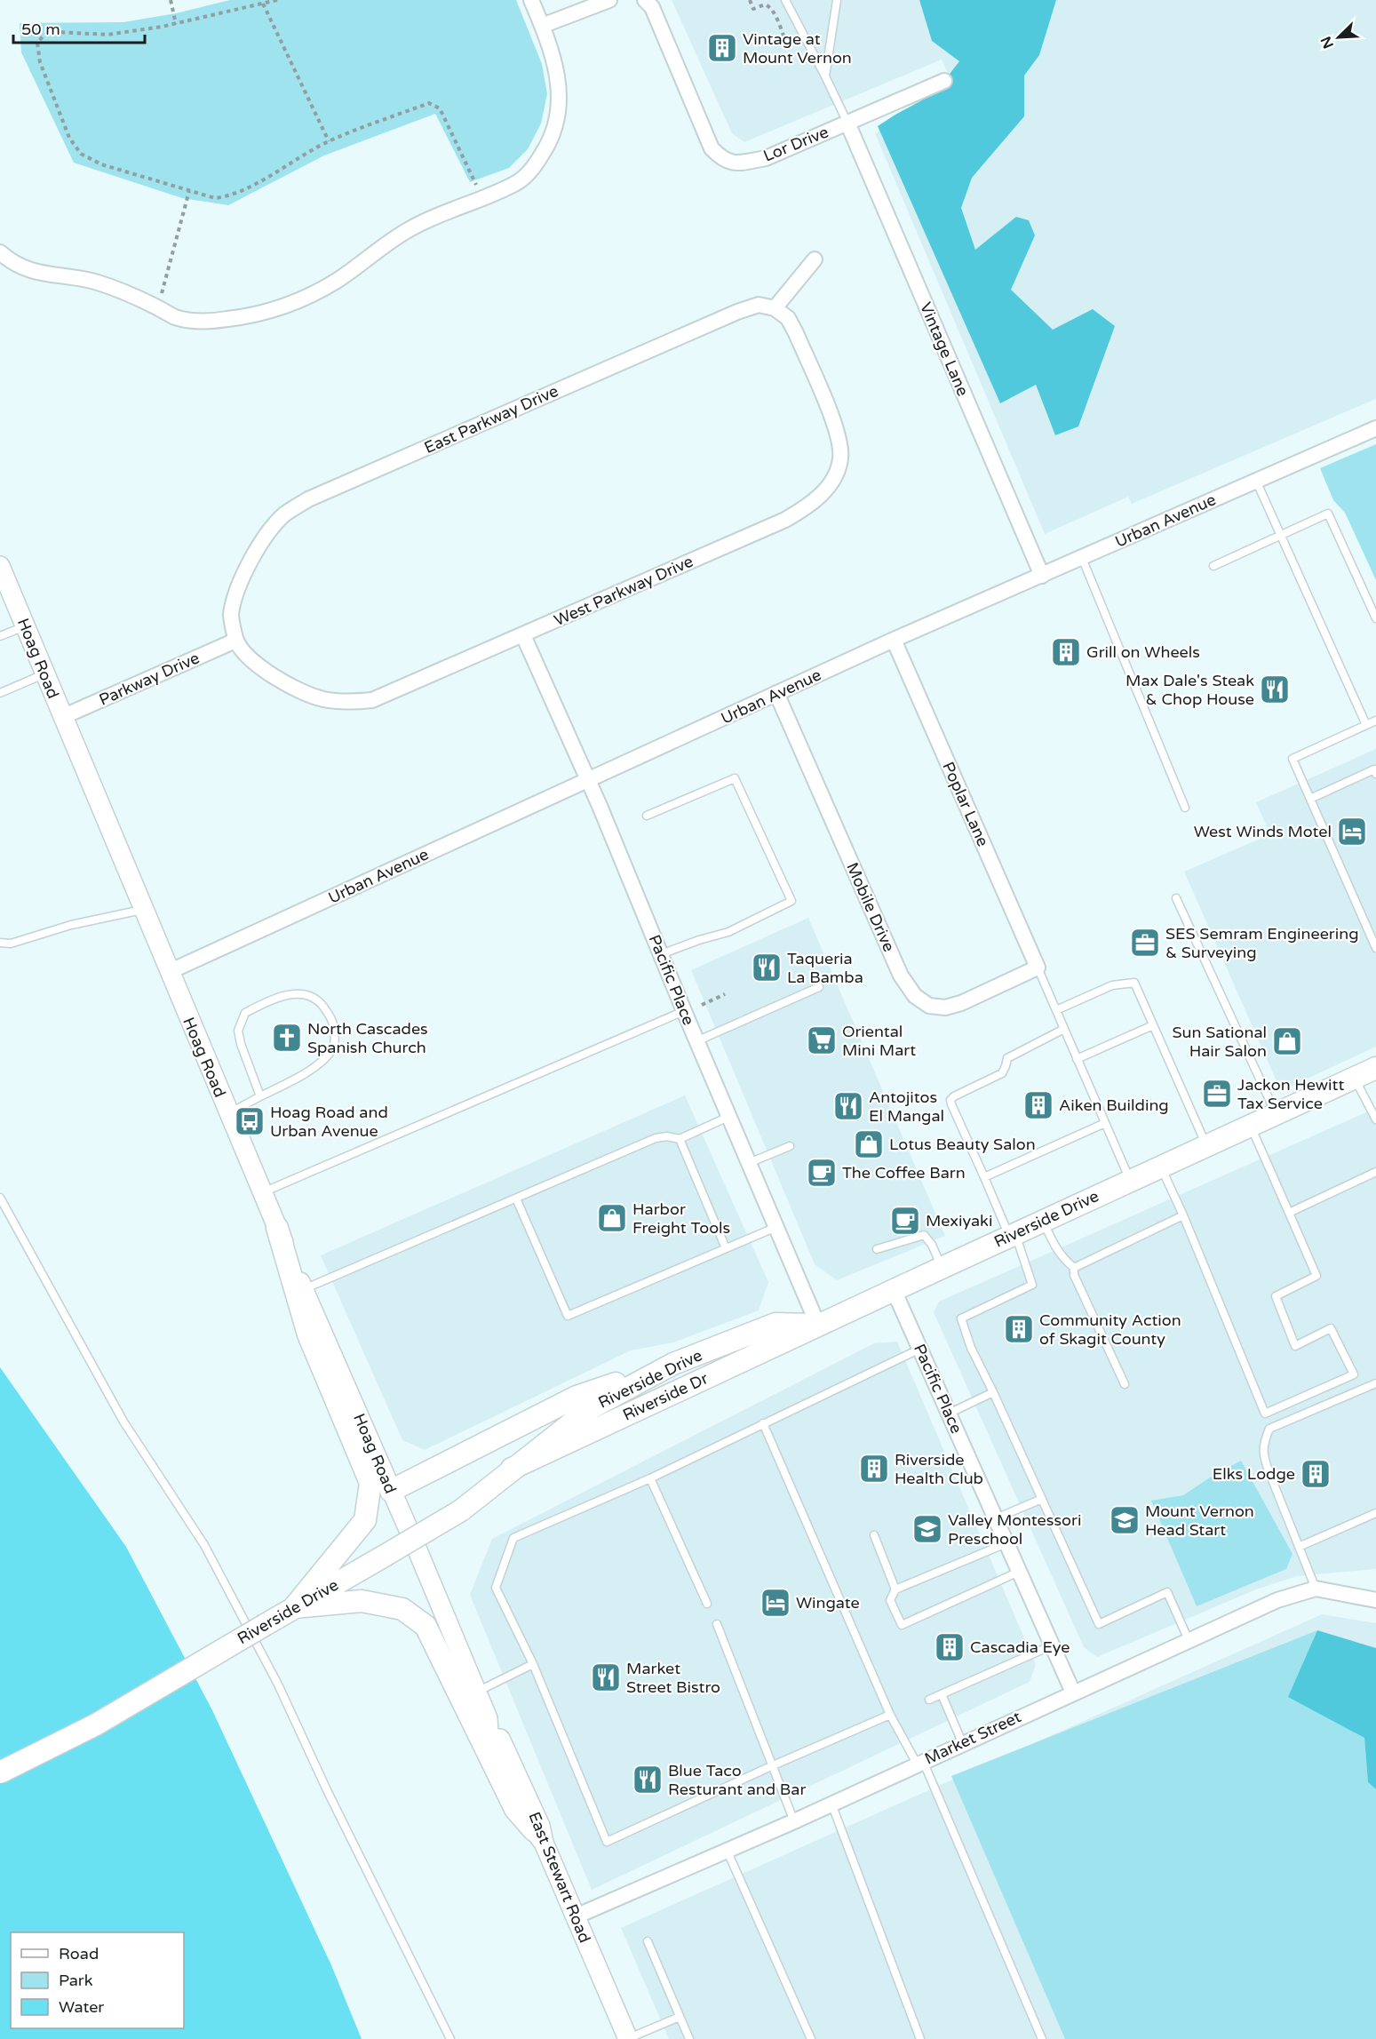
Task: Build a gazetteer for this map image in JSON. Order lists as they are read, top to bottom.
{
  "streets": {
    "main road": ["Riverside Drive", "Riverside Dr"],
    "street": [
      "Lor Drive",
      "Vintage Lane",
      "East Parkway Drive",
      "Urban Avenue",
      "West Parkway Drive",
      "Hoag Road",
      "Parkway Drive",
      "Poplar Lane",
      "Mobile Drive",
      "Pacific Place",
      "Market Street",
      "East Stewart Road"
    ]
  },
  "crossings": [
    ["Lor Drive", "Vintage Lane"],
    ["Vintage Lane", "Urban Avenue"],
    ["East Parkway Drive", "West Parkway Drive"],
    ["East Parkway Drive", "Parkway Drive"],
    ["Urban Avenue", "Hoag Road"],
    ["Urban Avenue", "Poplar Lane"],
    ["Urban Avenue", "Mobile Drive"],
    ["Urban Avenue", "Pacific Place"],
    ["West Parkway Drive", "Parkway Drive"],
    ["West Parkway Drive", "Pacific Place"],
    ["Hoag Road", "Parkway Drive"],
    ["Hoag Road", "East Stewart Road"],
    ["Poplar Lane", "Mobile Drive"],
    ["Pacific Place", "Riverside Drive"],
    ["Pacific Place", "Riverside Dr"],
    ["Pacific Place", "Market Street"],
    ["Riverside Drive", "Riverside Dr"],
    ["Market Street", "East Stewart Road"]
  ],
  "places": {
    "building": [
      "Vintage at Mount Vernon",
      "Grill on Wheels",
      "Aiken Building",
      "Community Action of Skagit County",
      "Riverside Health Club",
      "Elks Lodge",
      "Cascadia Eye"
    ],
    "restaurant": [
      "Max Dale's Steak & Chop House",
      "Taqueria La Bamba",
      "Antojitos El Mangal",
      "Market Street Bistro",
      "Blue Taco Resturant and Bar"
    ],
    "hotel": ["West Winds Motel", "Wingate"],
    "office": ["SES Semram Engineering & Surveying", "Jackon Hewitt Tax Service"],
    "church": ["North Cascades Spanish Church"],
    "supermarket": ["Oriental Mini Mart"],
    "shop": ["Sun Sational Hair Salon", "Lotus Beauty Salon", "Harbor Freight Tools"],
    "bus stop": ["Hoag Road and Urban Avenue"],
    "cafe": ["The Coffee Barn", "Mexiyaki"],
    "school or university": ["Mount Vernon Head Start", "Valley Montessori Preschool"]
  },
  "legend": ["Road", "Park", "Water"],
  "scale_bar": "50 m",
  "north": "bottom left"
}
